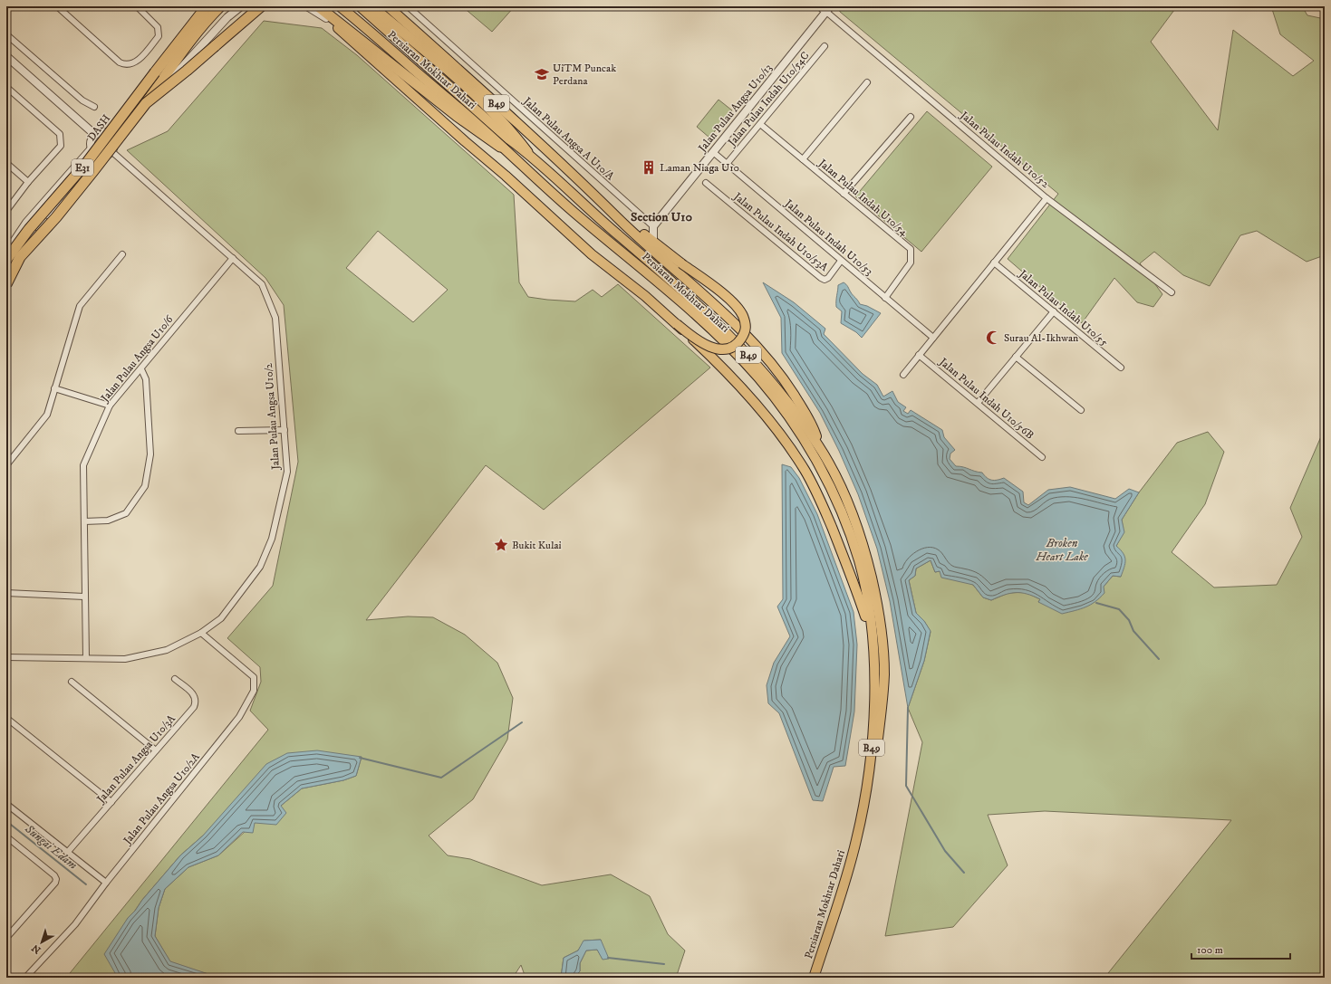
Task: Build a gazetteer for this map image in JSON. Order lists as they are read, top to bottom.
{
  "streets": {
    "highway": ["DASH", "E31"],
    "main road": ["Persiaran Mokhtar Dahari", "B49"],
    "street": [
      "Jalan Pulau Indah U10/54C",
      "Jalan Pulau Angsa U10/13",
      "Jalan Pulau Angsa A U10/A",
      "Jalan Pulau Indah U10/52",
      "Jalan Pulau Indah U10/54",
      "Jalan Pulau Indah U10/53A",
      "Jalan Pulau Indah U10/53",
      "Jalan Pulau Indah U10/55",
      "Jalan Pulau Angsa U10/6",
      "Jalan Pulau Indah U10/56B",
      "Jalan Pulau Angsa U10/2",
      "Jalan Pulau Angsa U10/3A",
      "Jalan Pulau Angsa U10/2A"
    ]
  },
  "crossings": [
    ["Persiaran Mokhtar Dahari", "B49"],
    ["Jalan Pulau Indah U10/54C", "Jalan Pulau Indah U10/54"],
    ["Jalan Pulau Indah U10/54C", "Jalan Pulau Indah U10/53"],
    ["Jalan Pulau Angsa U10/13", "Jalan Pulau Angsa A U10/A"],
    ["Jalan Pulau Angsa U10/13", "Jalan Pulau Indah U10/52"],
    ["Jalan Pulau Angsa U10/13", "Jalan Pulau Indah U10/53"],
    ["Jalan Pulau Indah U10/52", "Jalan Pulau Indah U10/53"],
    ["Jalan Pulau Indah U10/52", "Jalan Pulau Indah U10/55"],
    ["Jalan Pulau Indah U10/52", "Jalan Pulau Indah U10/56B"],
    ["Jalan Pulau Indah U10/54", "Jalan Pulau Indah U10/53"],
    ["Jalan Pulau Indah U10/53A", "Jalan Pulau Indah U10/53"],
    ["Jalan Pulau Angsa U10/6", "Jalan Pulau Angsa U10/2"],
    ["Jalan Pulau Angsa U10/2", "Jalan Pulau Angsa U10/2A"]
  ],
  "districts": ["Section U10"],
  "water": ["Broken Heart Lake", "Sungai Edam"],
  "places": {
    "school or university": ["UiTM Puncak Perdana"],
    "building": ["Laman Niaga U10"],
    "mosque": ["Surau Al-Ikhwan"],
    "place": ["Bukit Kulai"]
  },
  "scale_bar": "100 m",
  "north": "bottom left"
}
